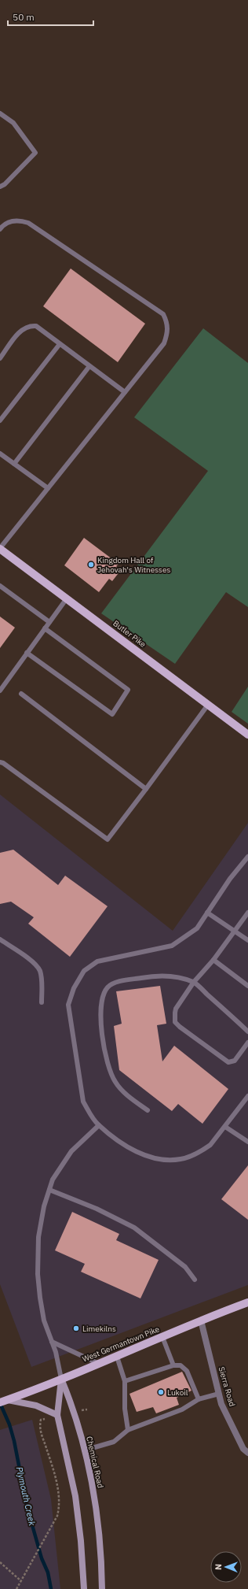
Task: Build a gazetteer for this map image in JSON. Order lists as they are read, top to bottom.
{
  "streets": {
    "main road": ["Butler Pike", "West Germantown Pike", "Chemical Road"],
    "street": ["Sierra Road"]
  },
  "crossings": [
    ["West Germantown Pike", "Sierra Road"],
    ["West Germantown Pike", "Chemical Road"]
  ],
  "water": ["Plymouth Creek"],
  "places": ["Kingdom Hall of Jehovah's Witnesses", "Limekilns", "Lukoil"],
  "scale_bar": "50 m",
  "north": "left"
}
